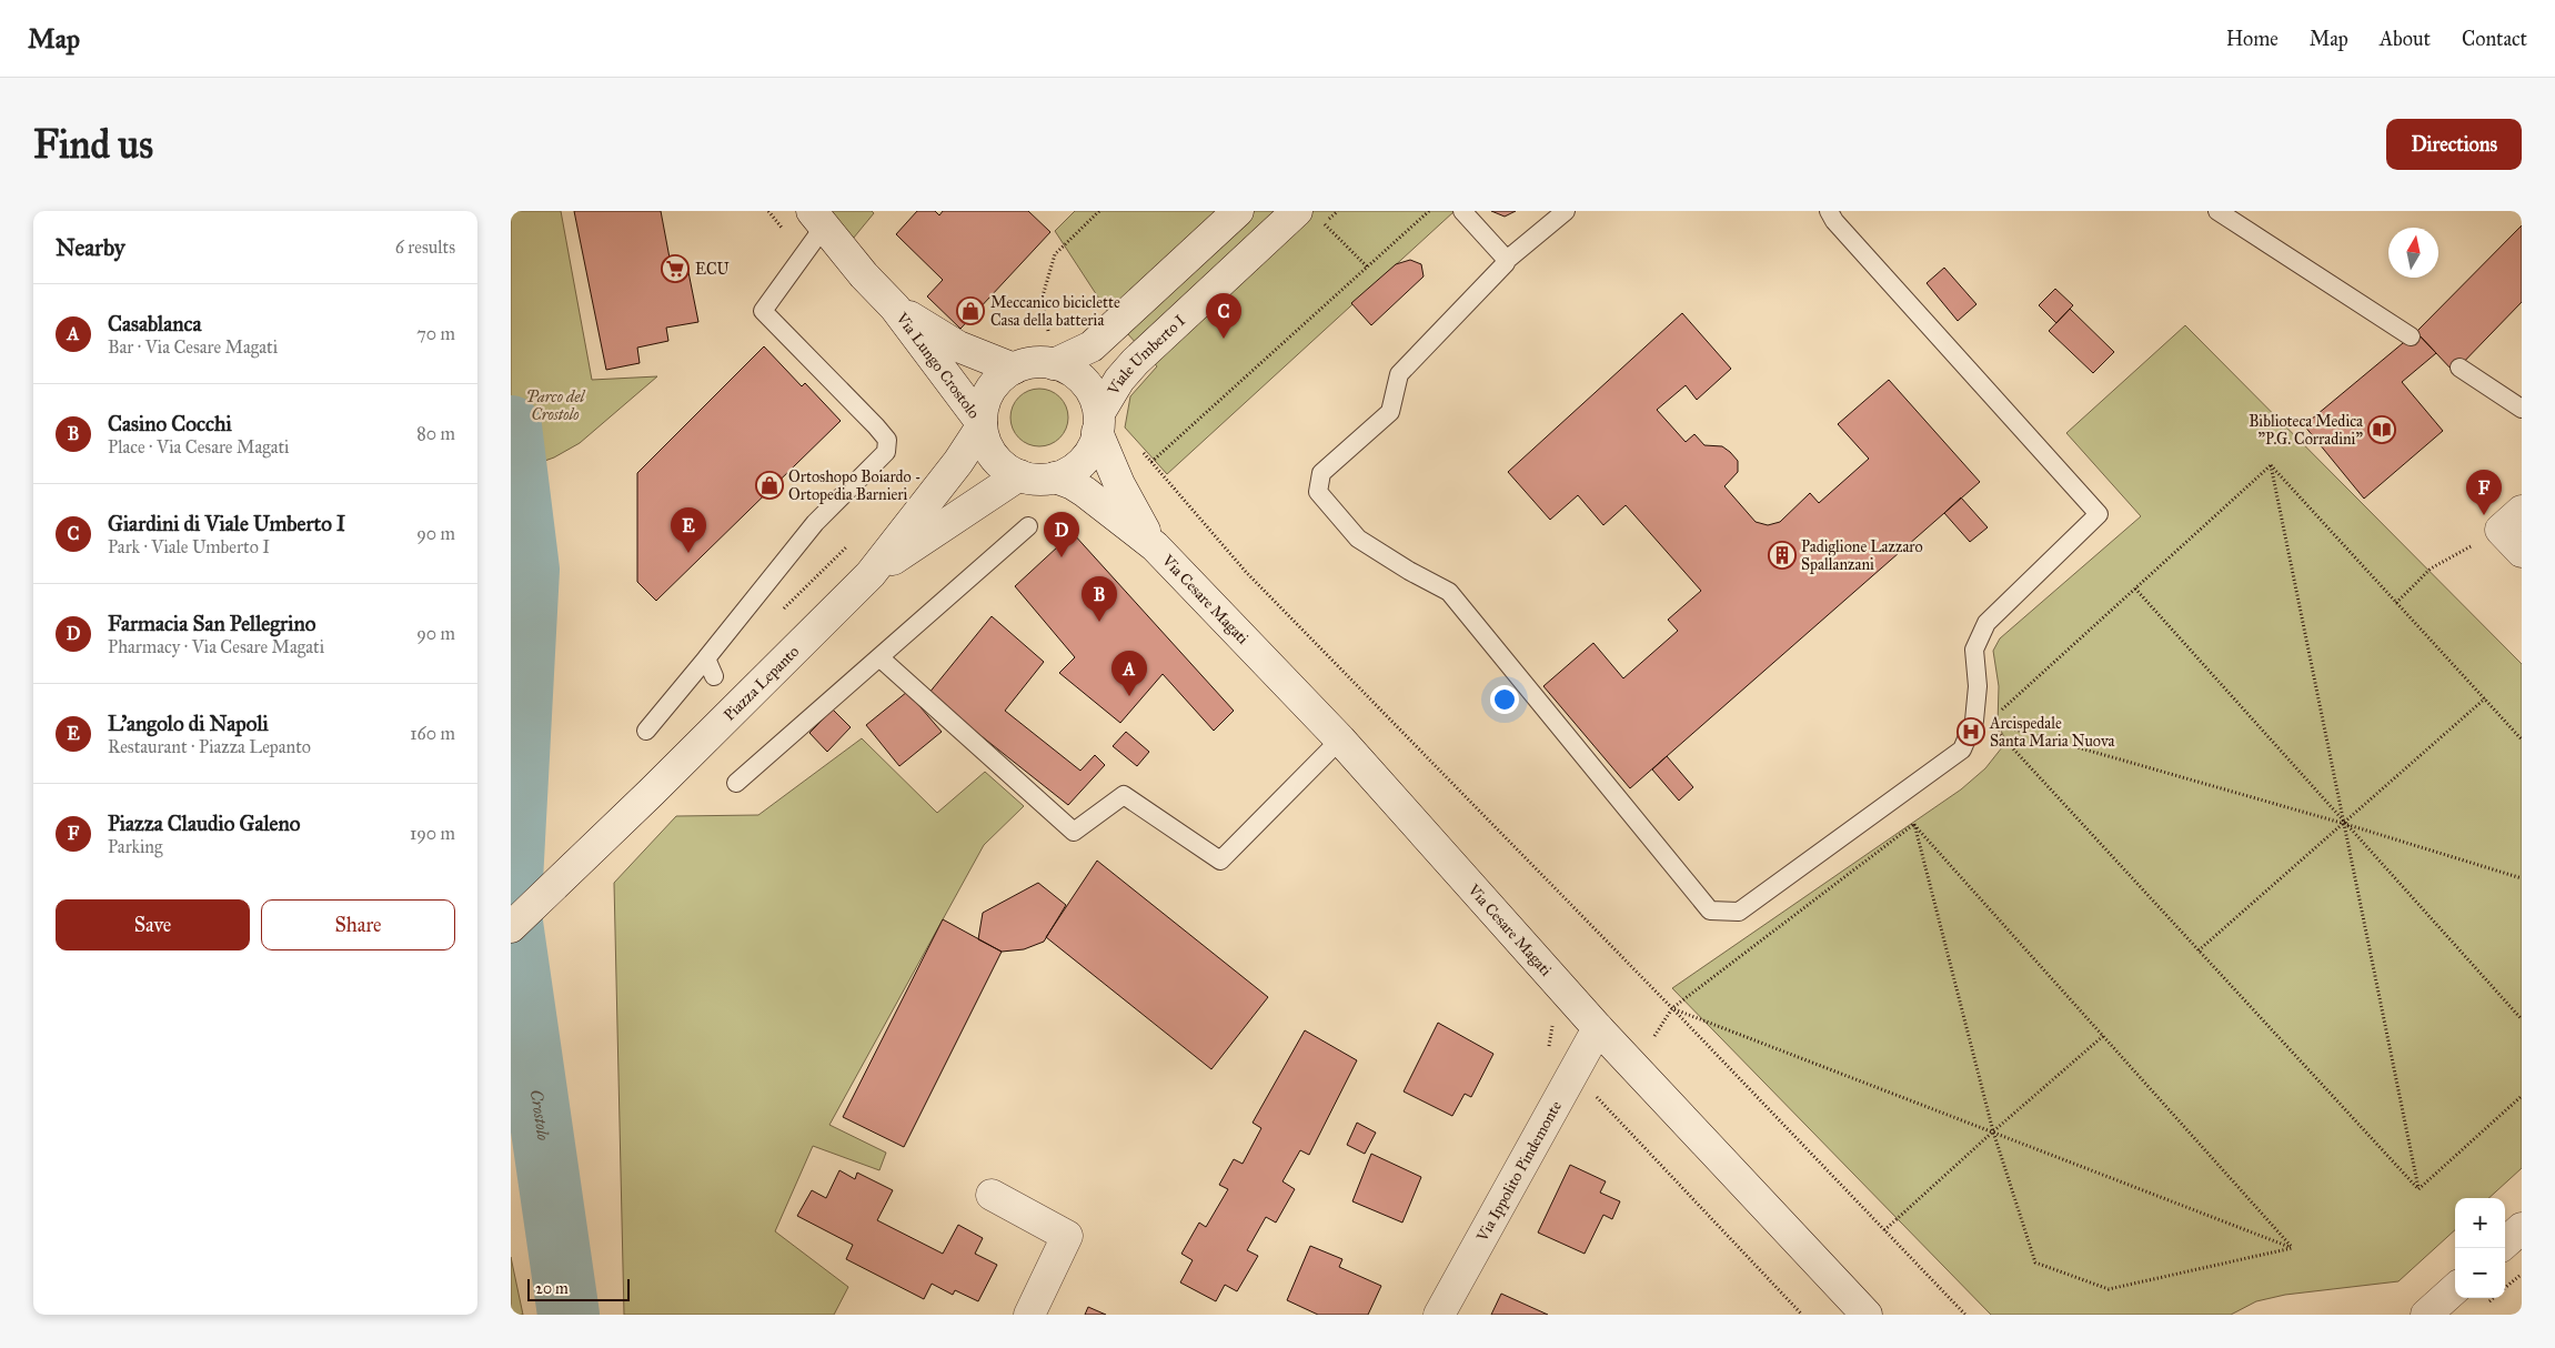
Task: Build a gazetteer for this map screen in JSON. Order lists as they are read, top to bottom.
{
  "streets": {
    "street": [
      "Viale Umberto I",
      "Via Lungo Crostolo",
      "Via Cesare Magati",
      "Piazza Lepanto",
      "Via Ippolito Pindemonte"
    ]
  },
  "crossings": [
    ["Viale Umberto I", "Via Lungo Crostolo"],
    ["Viale Umberto I", "Via Cesare Magati"],
    ["Via Lungo Crostolo", "Via Cesare Magati"],
    ["Via Cesare Magati", "Via Ippolito Pindemonte"]
  ],
  "water": ["Crostolo"],
  "parks": ["Parco del Crostolo"],
  "places": {
    "supermarket": ["ECU"],
    "shop": ["Meccanico biciclette Casa della batteria", "Ortoshopo Boiardo - Ortopedia Barnieri"],
    "library": ["Biblioteca Medica \"P.G. Corradini\""],
    "building": ["Padiglione Lazzaro Spallanzani"],
    "hospital": ["Arcispedale Santa Maria Nuova"]
  },
  "scale_bar": "20 m",
  "north": "top",
  "page": {
    "header": "Map",
    "nav": [
      "Home",
      "Map",
      "About",
      "Contact"
    ],
    "buttons": [
      "Directions",
      ["Save", "Share"]
    ],
    "title": "Find us",
    "heading": ["Nearby", "6 results"],
    "list": [
      {
        "mark": "A",
        "name": "Casablanca",
        "note": "Bar · Via Cesare Magati",
        "value": "70 m"
      },
      {
        "mark": "B",
        "name": "Casino Cocchi",
        "note": "Place · Via Cesare Magati",
        "value": "80 m"
      },
      {
        "mark": "C",
        "name": "Giardini di Viale Umberto I",
        "note": "Park · Viale Umberto I",
        "value": "90 m"
      },
      {
        "mark": "D",
        "name": "Farmacia San Pellegrino",
        "note": "Pharmacy · Via Cesare Magati",
        "value": "90 m"
      },
      {
        "mark": "E",
        "name": "L'angolo di Napoli",
        "note": "Restaurant · Piazza Lepanto",
        "value": "160 m"
      },
      {
        "mark": "F",
        "name": "Piazza Claudio Galeno",
        "note": "Parking",
        "value": "190 m"
      }
    ],
    "pins": [
      "C",
      "F",
      "E",
      "D",
      "B",
      "A"
    ],
    "map_buttons": ["+", "−"],
    "scale": "20 m"
  }
}
